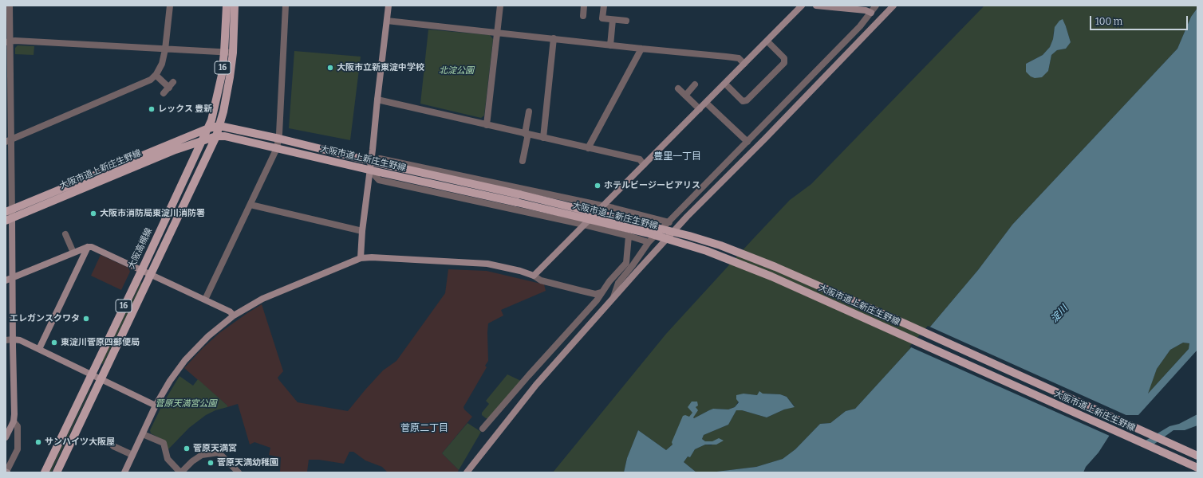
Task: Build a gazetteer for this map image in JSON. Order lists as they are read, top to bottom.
{
  "streets": {
    "main road": ["16", "大阪市道上新庄生野線", "大阪高槻線"]
  },
  "crossings": [
    ["大阪市道上新庄生野線", "大阪高槻線"]
  ],
  "districts": ["豊里一丁目", "菅原二丁目"],
  "water": ["淀川"],
  "parks": ["北淀公園", "菅原天満宮公園"],
  "places": [
    "大阪市立新東淀中学校",
    "レックス 豊新",
    "ホテルビージーピアリス",
    "大阪市消防局東淀川消防署",
    "エレガンスクワタ",
    "東淀川菅原四郵便局",
    "サンハイツ大阪屋",
    "菅原天満宮",
    "菅原天満幼稚園"
  ],
  "scale_bar": "100 m"
}
